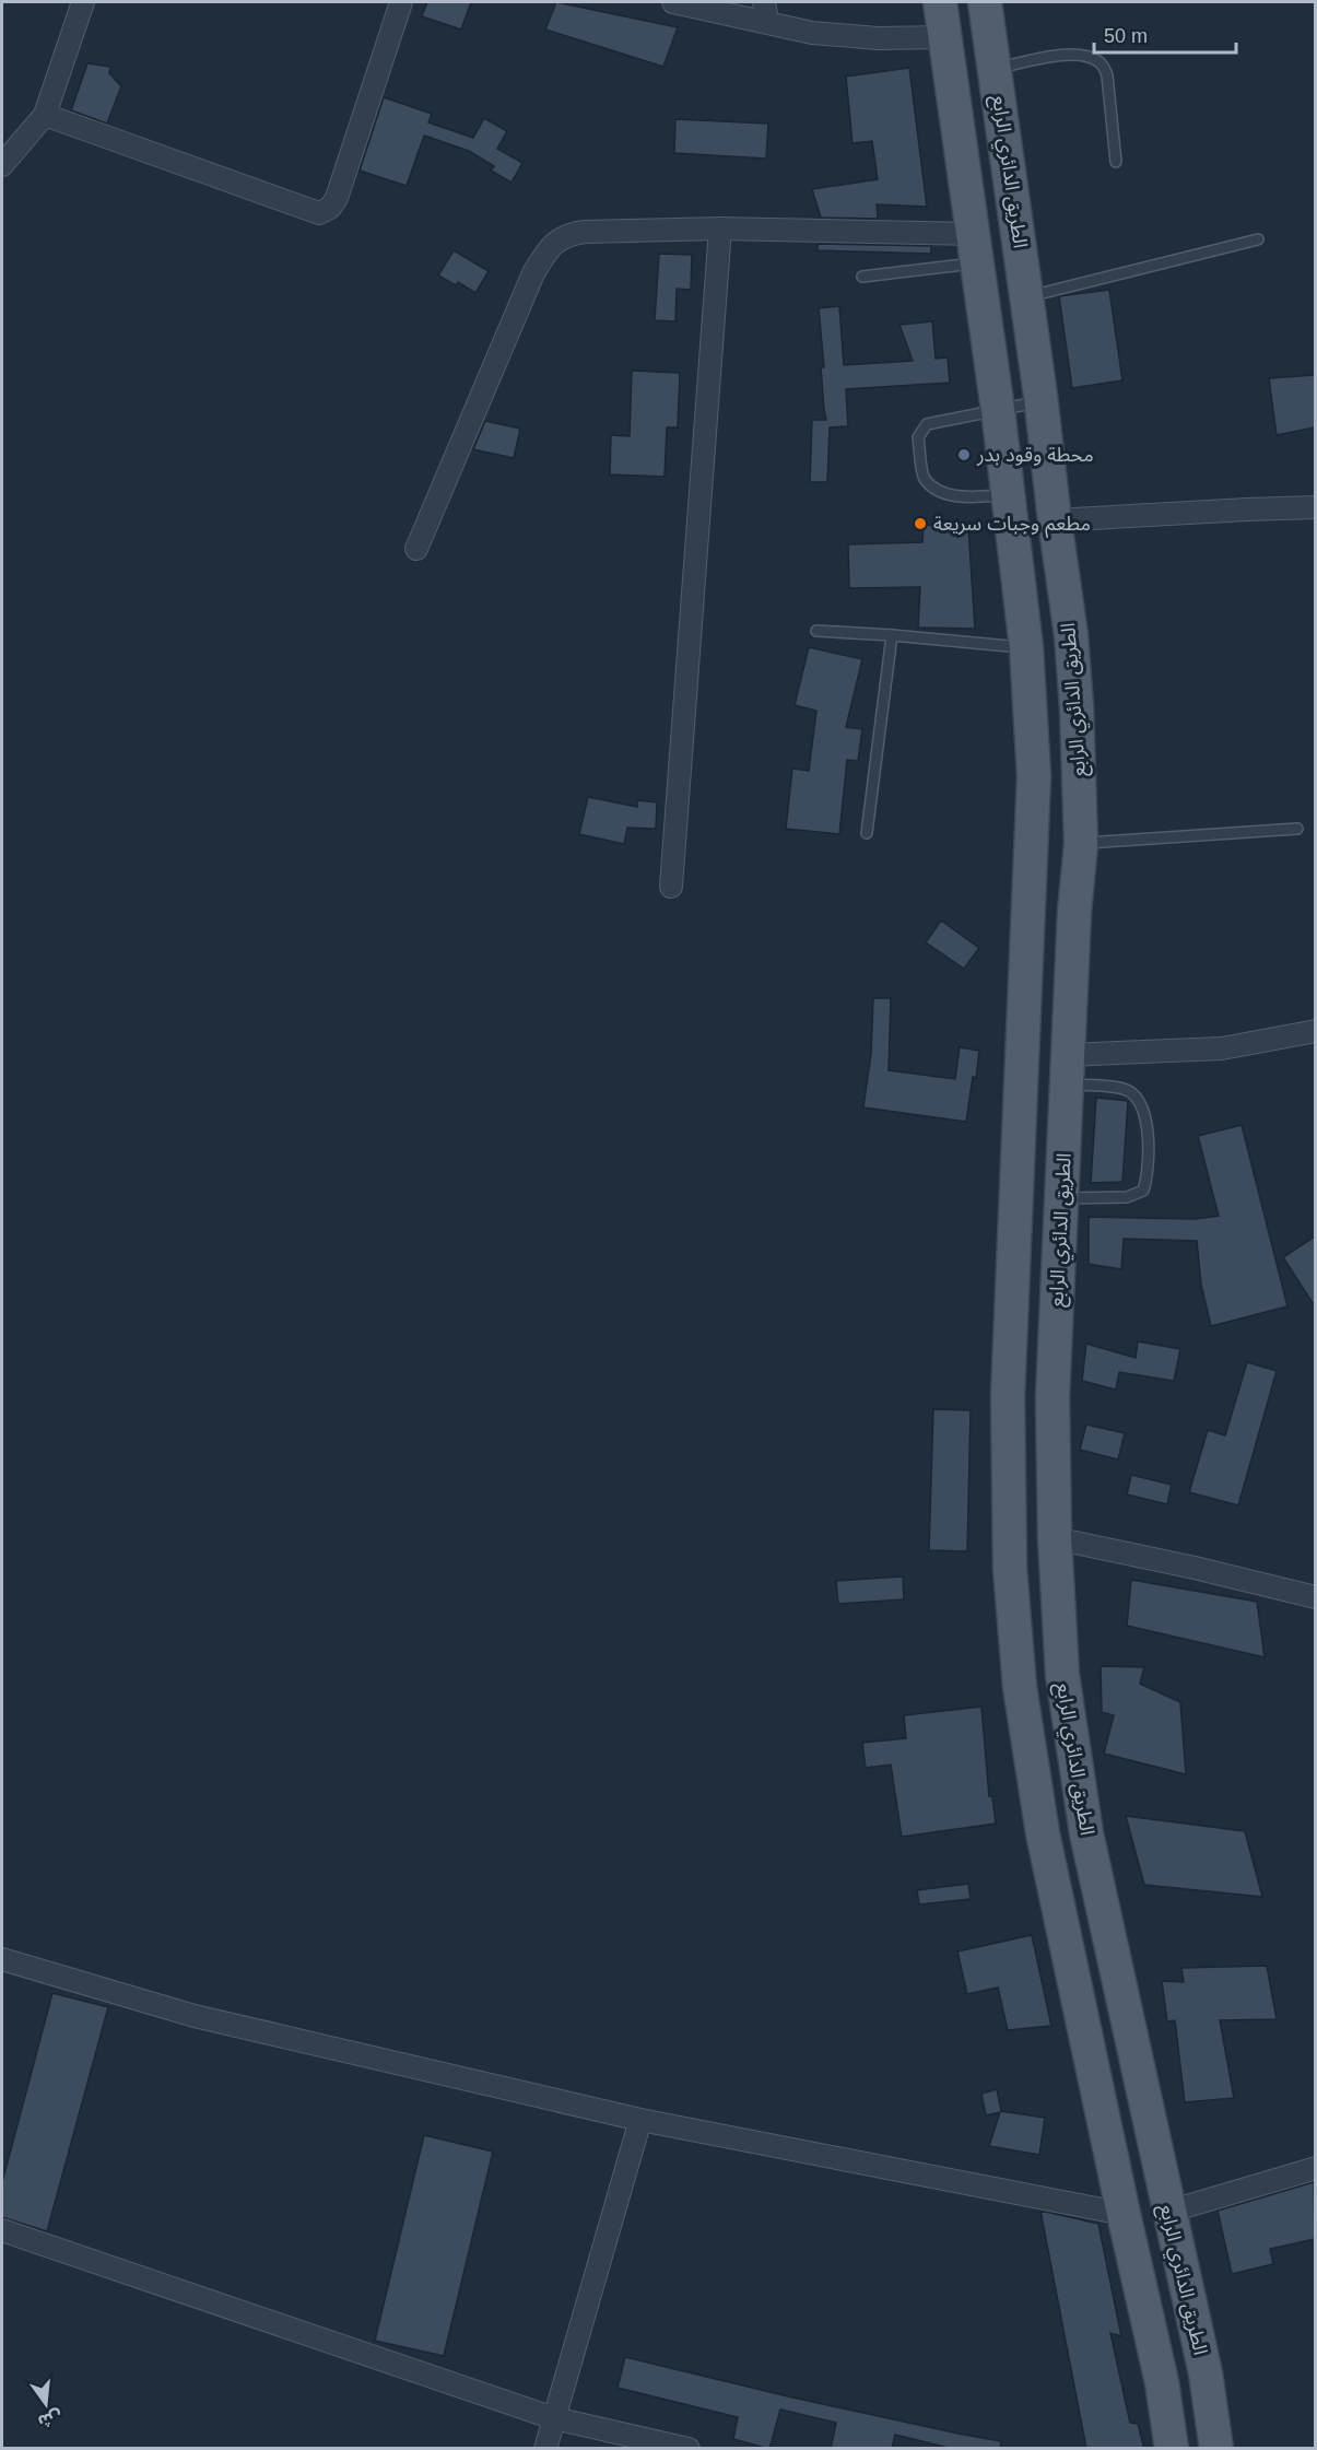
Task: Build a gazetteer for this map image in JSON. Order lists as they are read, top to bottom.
{
  "streets": {
    "main road": ["الطريق الدائري الرابع"]
  },
  "places": ["محطة وقود بدر", "مطعم وجبات سريعة"],
  "scale_bar": "50 m",
  "north": "bottom"
}
